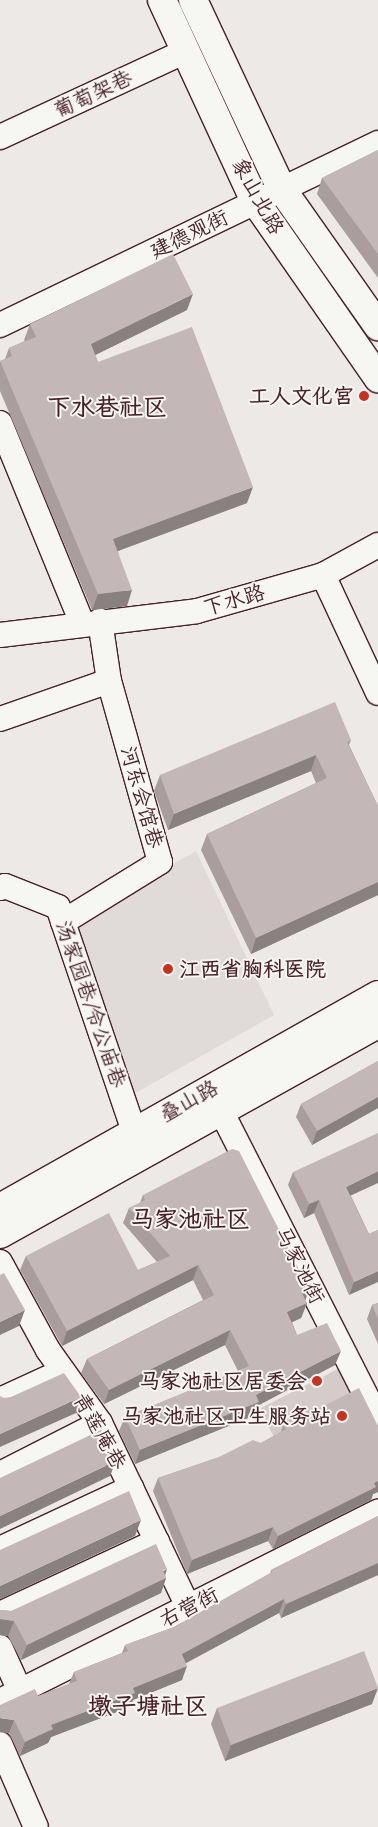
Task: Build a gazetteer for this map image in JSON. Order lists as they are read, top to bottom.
{
  "streets": {
    "main road": ["象山北路", "叠山路"],
    "street": [
      "葡萄架巷",
      "建德观街",
      "下水路",
      "河东会馆巷",
      "汤家园巷/令公庙巷",
      "马家池街",
      "青莲庵巷",
      "右营街"
    ]
  },
  "crossings": [
    ["葡萄架巷", "象山北路"],
    ["象山北路", "建德观街"],
    ["下水路", "河东会馆巷"],
    ["河东会馆巷", "汤家园巷/令公庙巷"],
    ["汤家园巷/令公庙巷", "叠山路"],
    ["叠山路", "马家池街"],
    ["青莲庵巷", "右营街"]
  ],
  "districts": ["下水巷社区", "马家池社区", "墩子塘社区"],
  "places": [
    "工人文化宫",
    "江西省胸科医院",
    "马家池社区居委会",
    "马家池社区卫生服务站"
  ]
}
